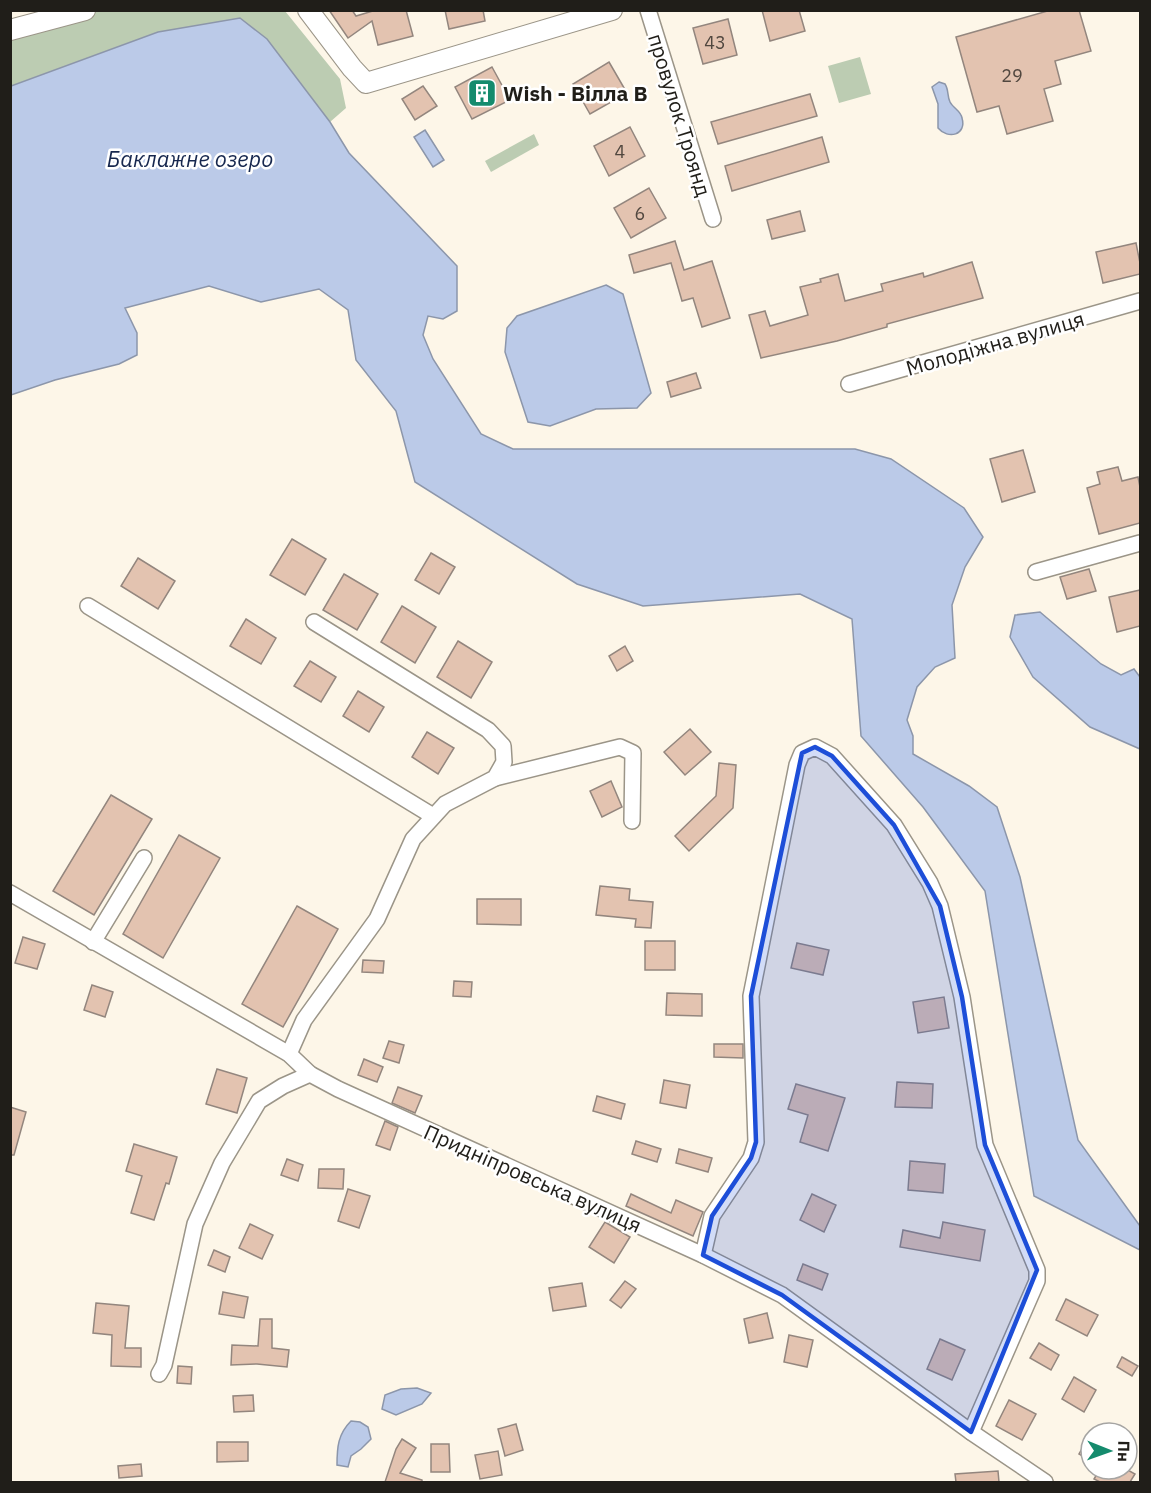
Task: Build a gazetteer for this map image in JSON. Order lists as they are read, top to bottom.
{
  "streets": {
    "street": ["провулок Троянд", "Молодіжна вулиця", "Придніпровська вулиця"]
  },
  "water": ["Баклажне озеро"],
  "places": {
    "building": ["Wish - Вілла B"]
  },
  "house_numbers": [
    "43",
    "29",
    "4",
    "6"
  ],
  "north": "right"
}
